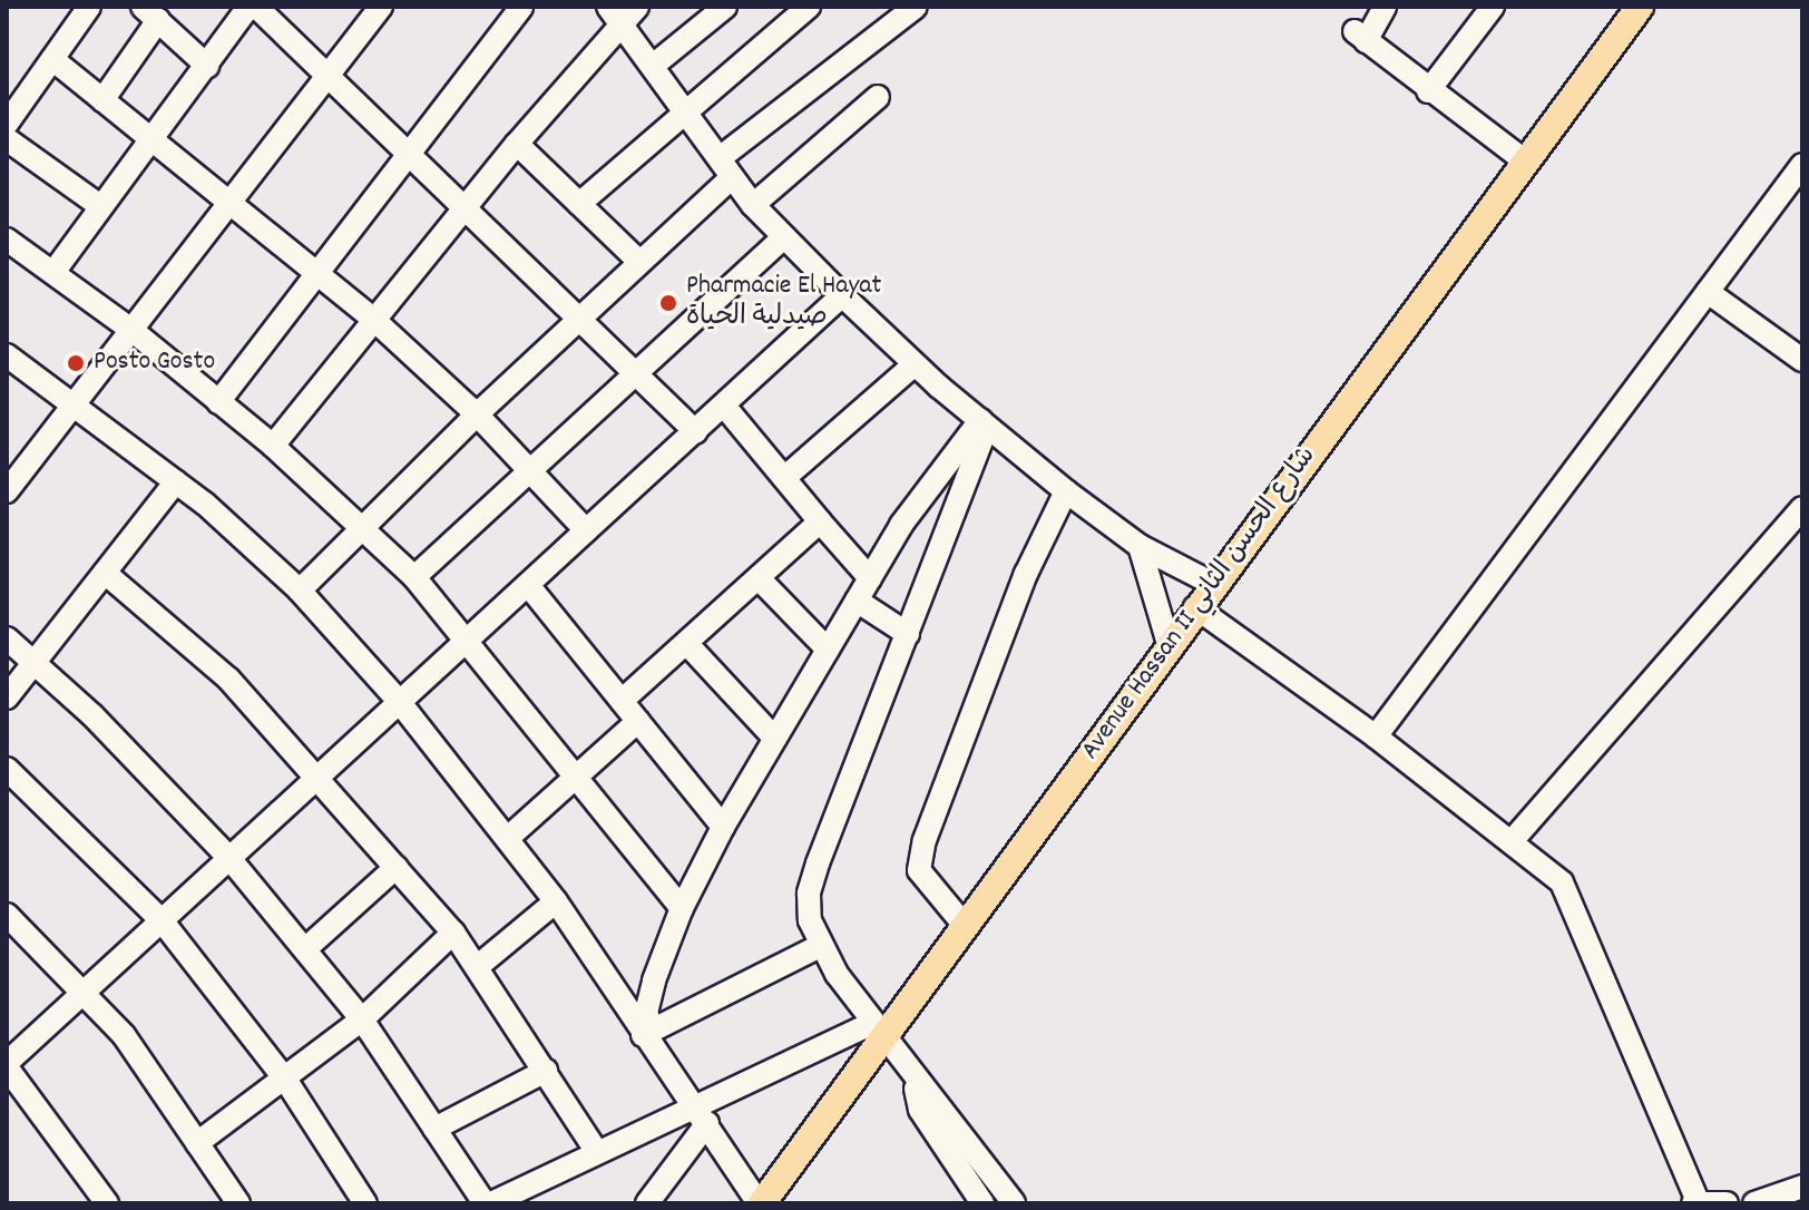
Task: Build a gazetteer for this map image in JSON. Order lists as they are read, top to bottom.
{
  "streets": {
    "main road": ["Avenue Hassan II شارع الحسن الثاني"]
  },
  "places": ["Pharmacie El Hayat صيدلية الحياة", "Posto Gosto"]
}
